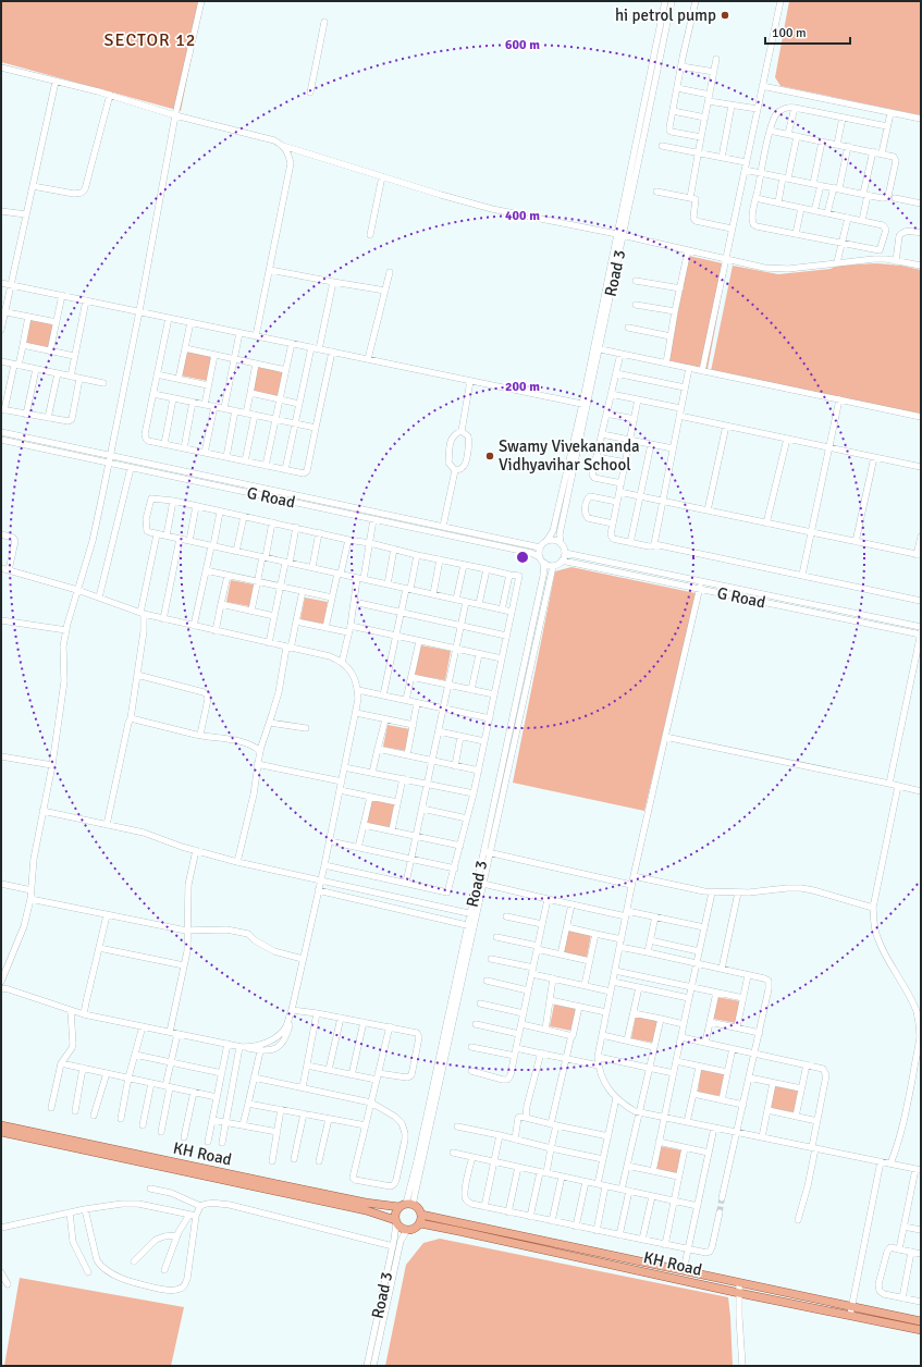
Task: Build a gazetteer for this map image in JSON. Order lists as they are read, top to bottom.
{
  "streets": {
    "main road": ["KH Road"],
    "street": ["Road 3", "G Road"]
  },
  "crossings": [
    ["Road 3", "G Road"],
    ["Road 3", "KH Road"]
  ],
  "districts": ["SECTOR 12"],
  "places": ["hi petrol pump", "Swamy Vivekananda Vidhyavihar School"],
  "scale_bar": "100 m",
  "rings": ["600 m", "400 m", "200 m"]
}
